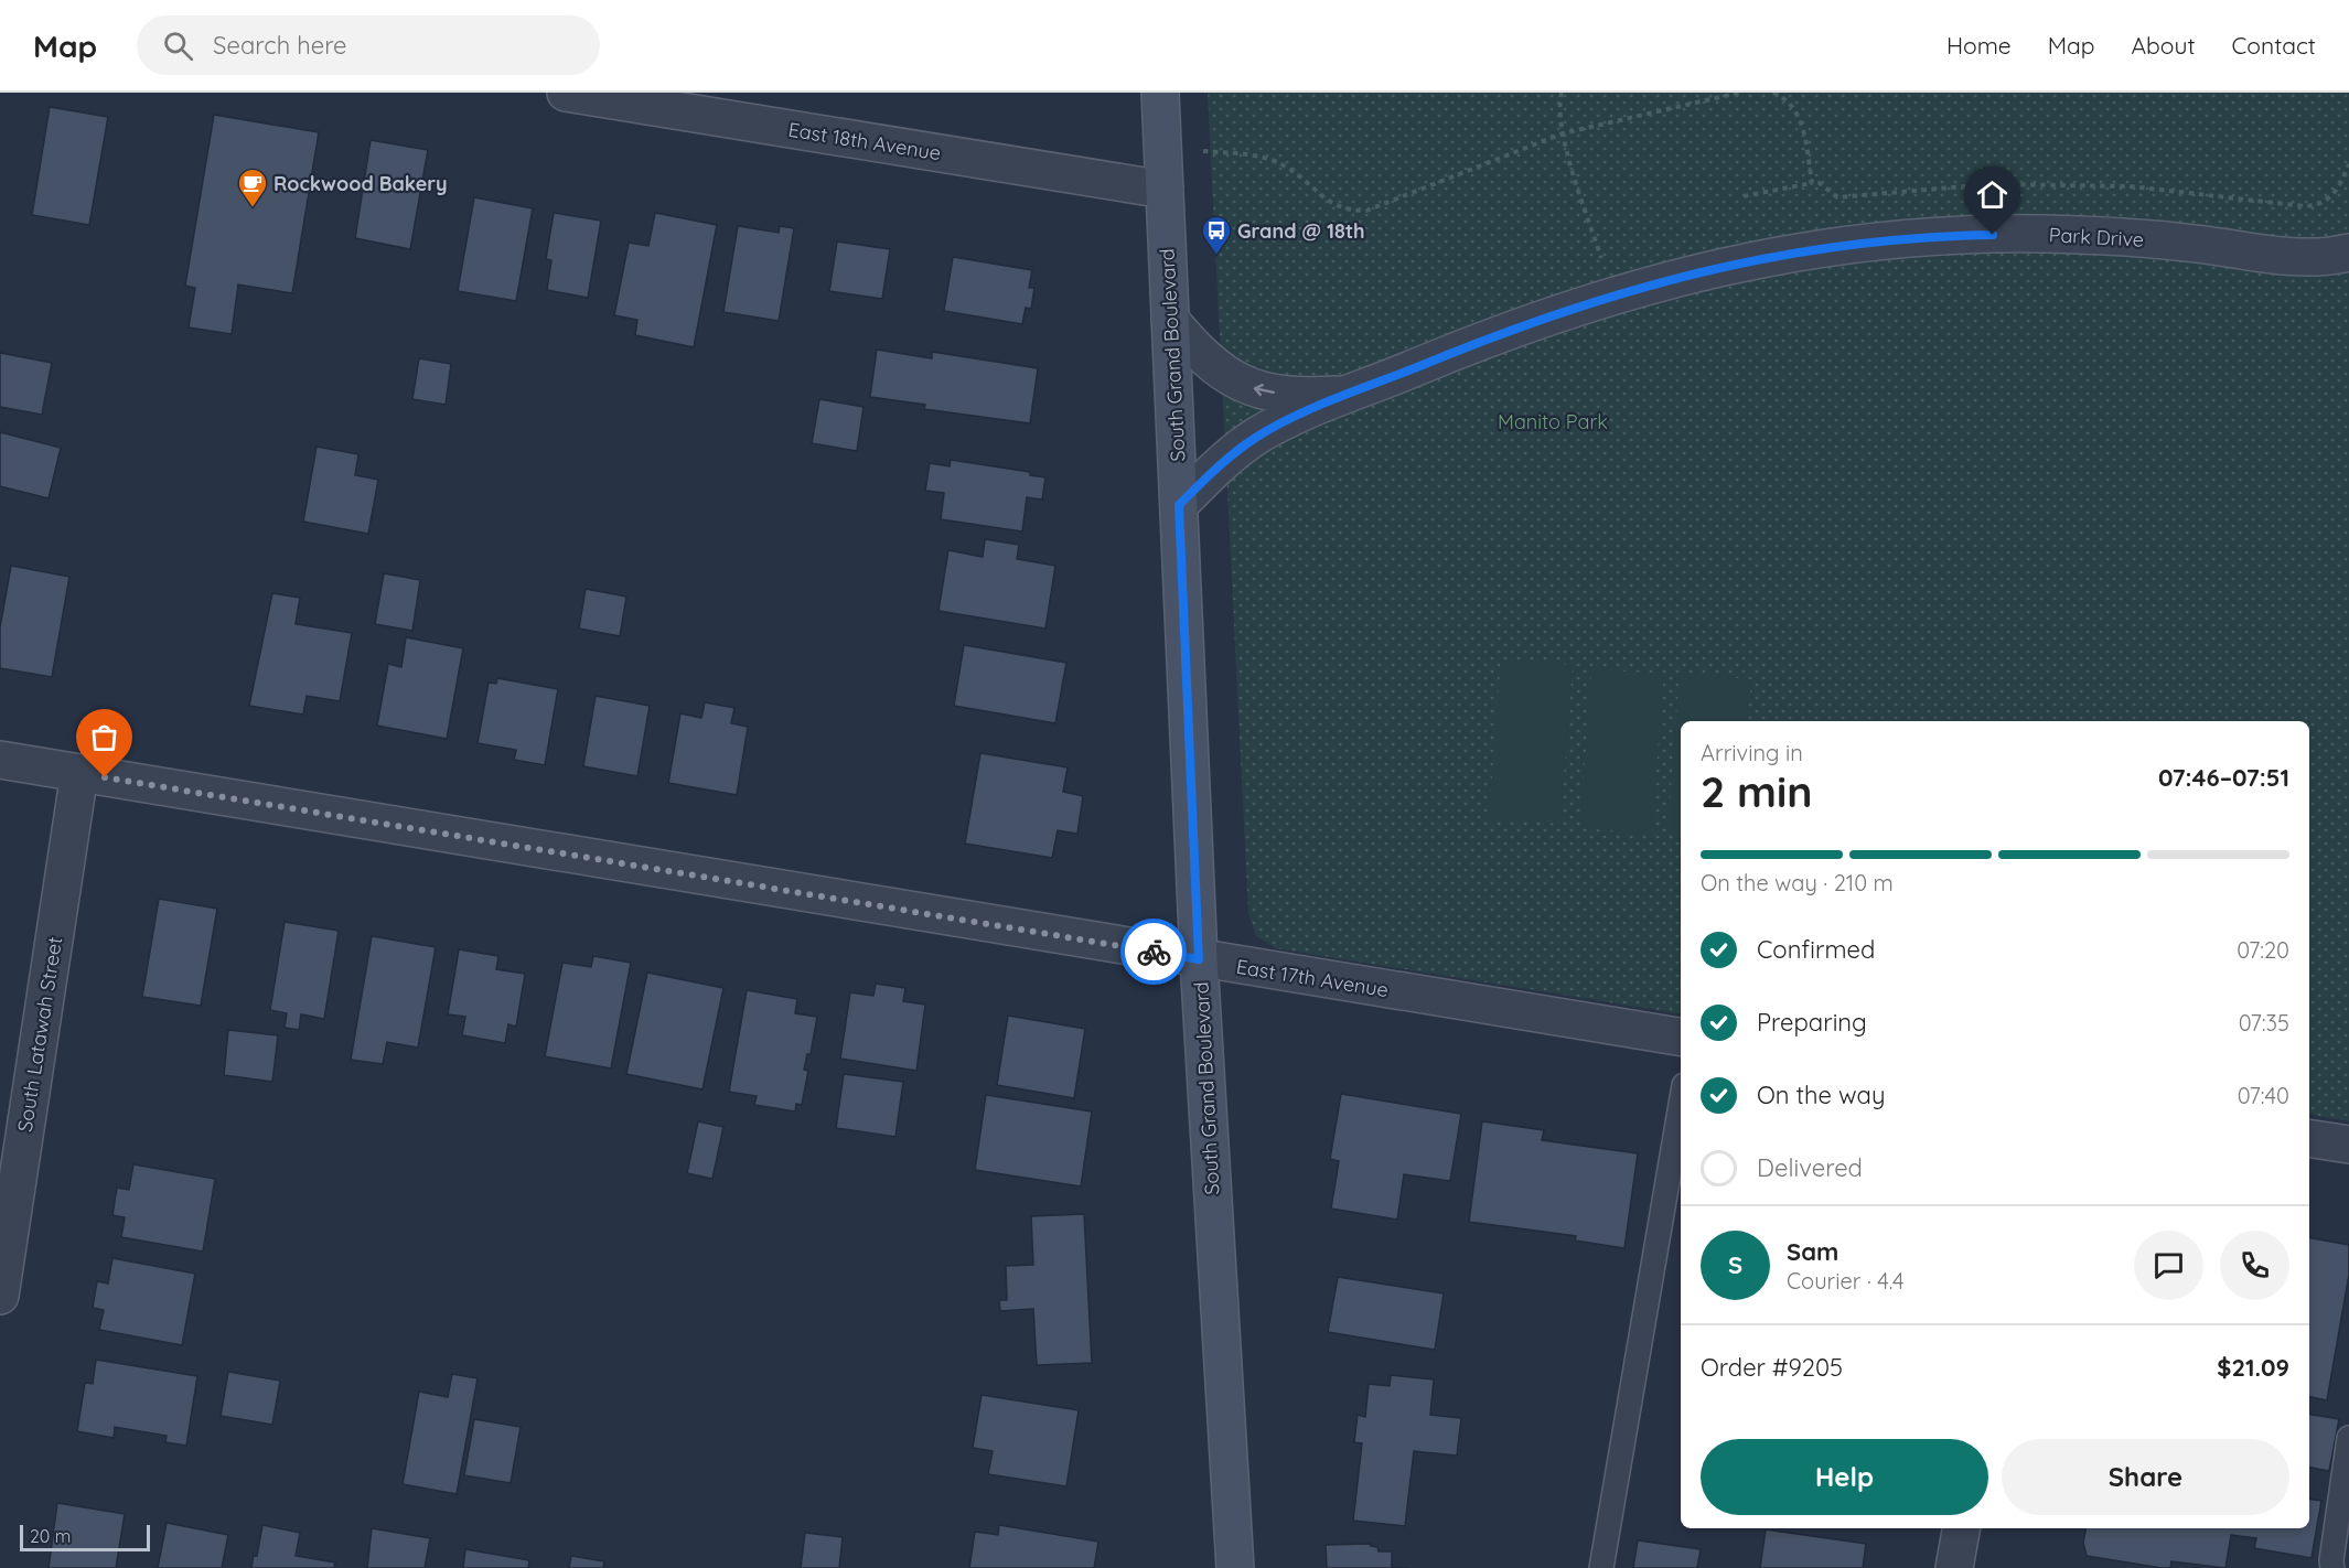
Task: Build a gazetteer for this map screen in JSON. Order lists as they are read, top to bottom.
{
  "streets": {
    "main road": ["South Grand Boulevard"],
    "street": [
      "East 18th Avenue",
      "Park Drive",
      "East 17th Avenue",
      "South Latawah Street"
    ]
  },
  "crossings": [
    ["East 18th Avenue", "South Grand Boulevard"],
    ["Park Drive", "South Grand Boulevard"],
    ["South Grand Boulevard", "East 17th Avenue"],
    ["East 17th Avenue", "South Latawah Street"]
  ],
  "parks": ["Manito Park"],
  "places": {
    "cafe": ["Rockwood Bakery"],
    "bus stop": ["Grand @ 18th"]
  },
  "scale_bar": "20 m",
  "page": {
    "header": "Map",
    "search": "Search here",
    "nav": [
      "Home",
      "Map",
      "About",
      "Contact"
    ],
    "heading": ["2 min", "Arriving in", "07:46–07:51"],
    "panel": [
      "Sam",
      "Courier · 4.4",
      "Order #9205",
      "$21.09"
    ],
    "bar": "On the way · 210 m",
    "list": [
      ["Confirmed", "07:20"],
      ["Preparing", "07:35"],
      ["On the way", "07:40"],
      "Delivered"
    ],
    "round": "S",
    "buttons": ["Help", "Share"],
    "scale": "20 m"
  }
}
